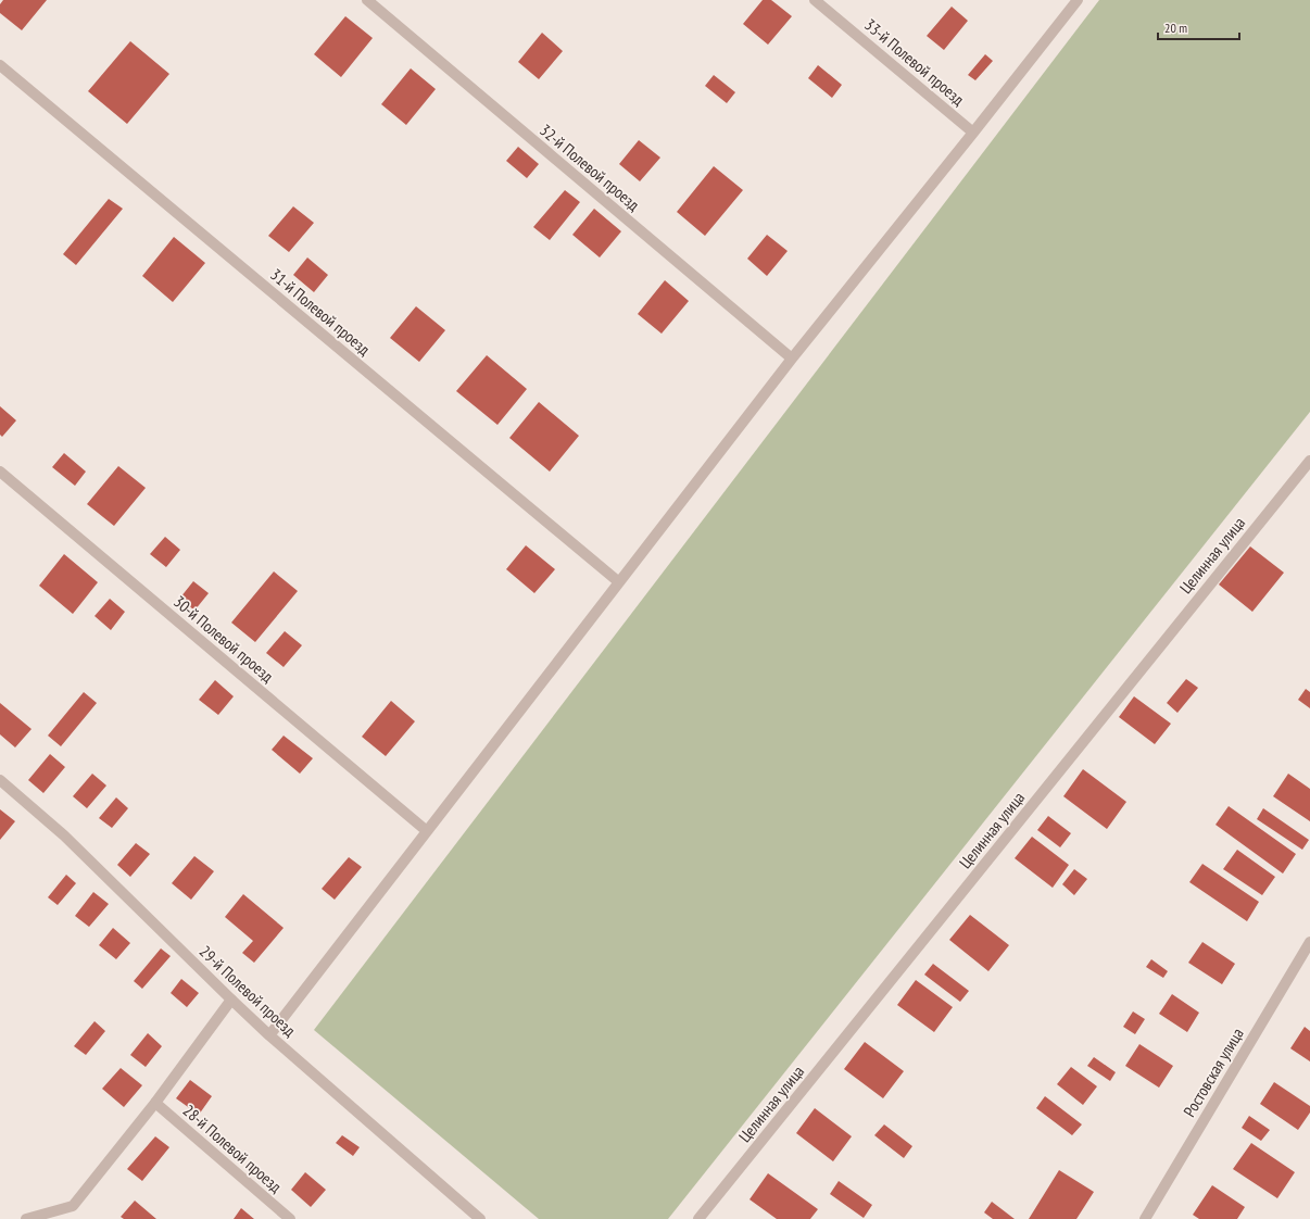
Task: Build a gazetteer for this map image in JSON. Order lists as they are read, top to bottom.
{
  "streets": {
    "street": [
      "33-й Полевой проезд",
      "32-й Полевой проезд",
      "31-й Полевой проезд",
      "Целинная улица",
      "30-й Полевой проезд",
      "29-й Полевой проезд",
      "Ростовская улица",
      "28-й Полевой проезд"
    ]
  },
  "scale_bar": "20 m"
}
